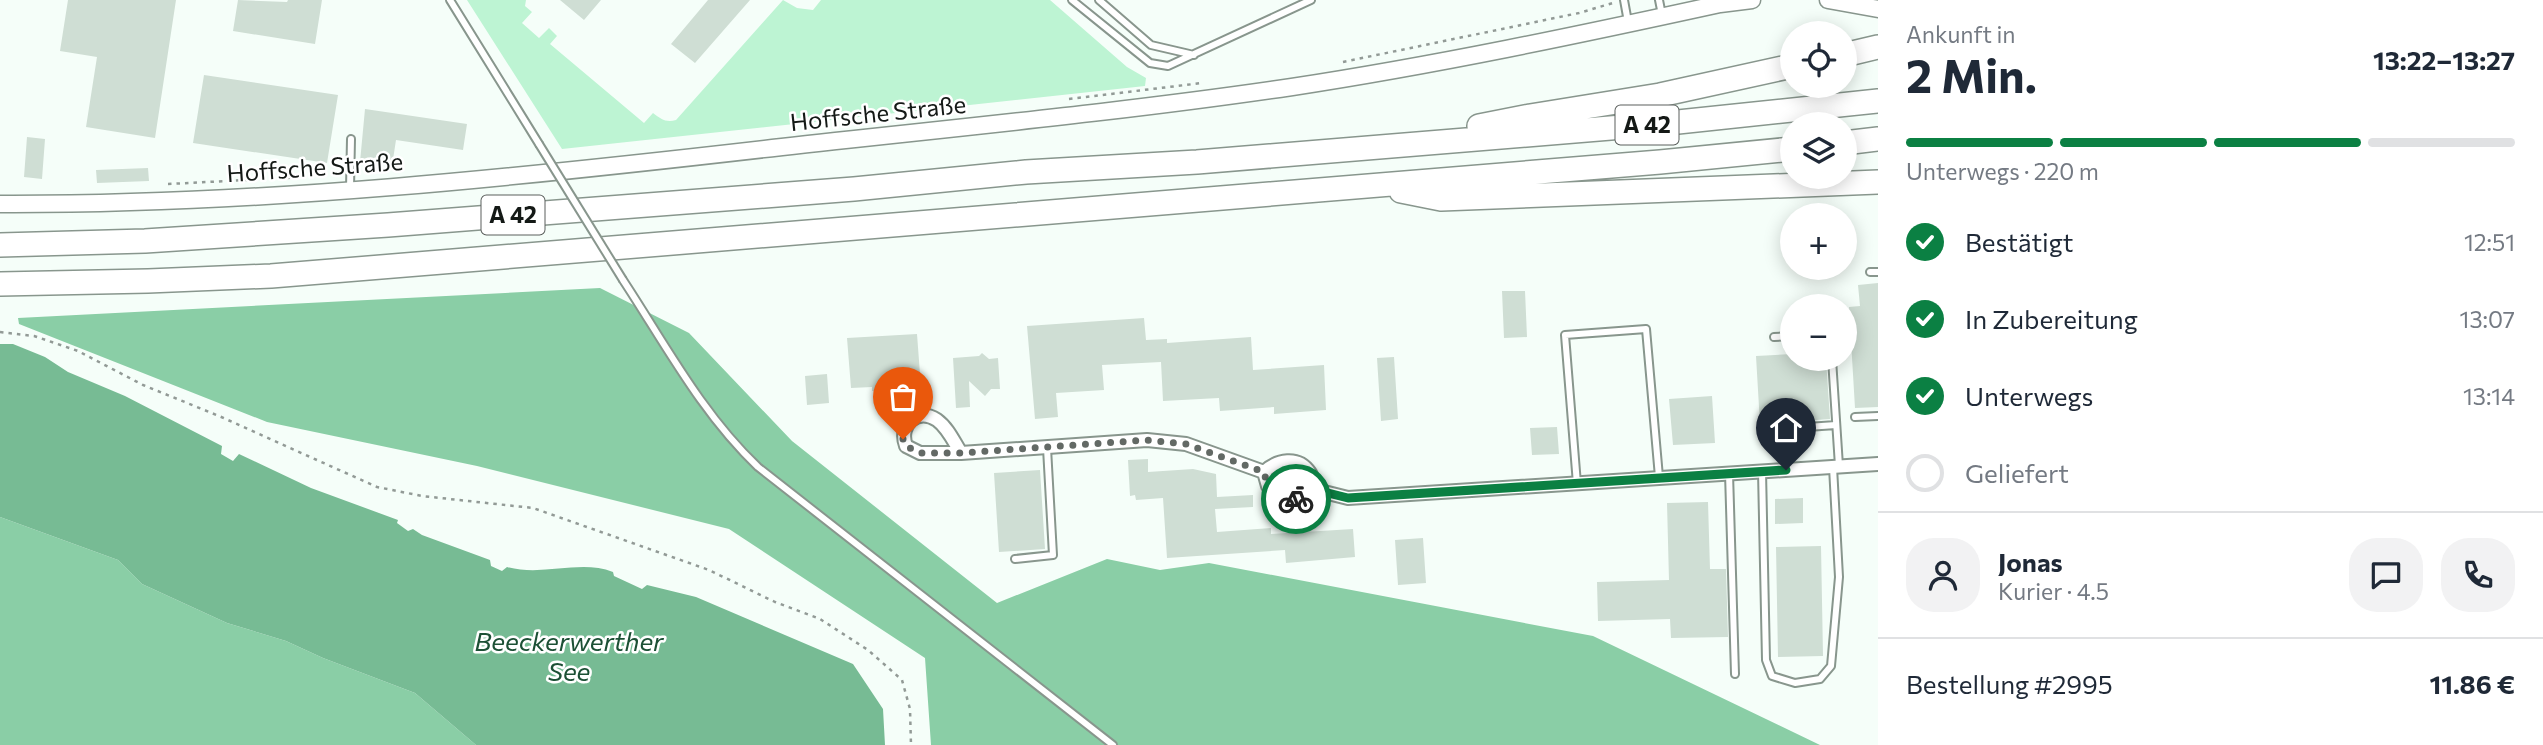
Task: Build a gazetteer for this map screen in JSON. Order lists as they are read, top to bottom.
{
  "streets": {
    "highway": ["A 42"],
    "street": ["Hoffsche Straße"]
  },
  "water": ["Beeckerwerther See"],
  "page": {
    "heading": ["2 Min.", "Ankunft in", "13:22–13:27"],
    "panel": [
      "Jonas",
      "Kurier · 4.5",
      "Bestellung #2995",
      "11.86 €"
    ],
    "map_buttons": ["+", "−"],
    "bar": "Unterwegs · 220 m",
    "list": [
      ["Bestätigt", "12:51"],
      ["In Zubereitung", "13:07"],
      ["Unterwegs", "13:14"],
      "Geliefert"
    ]
  }
}
